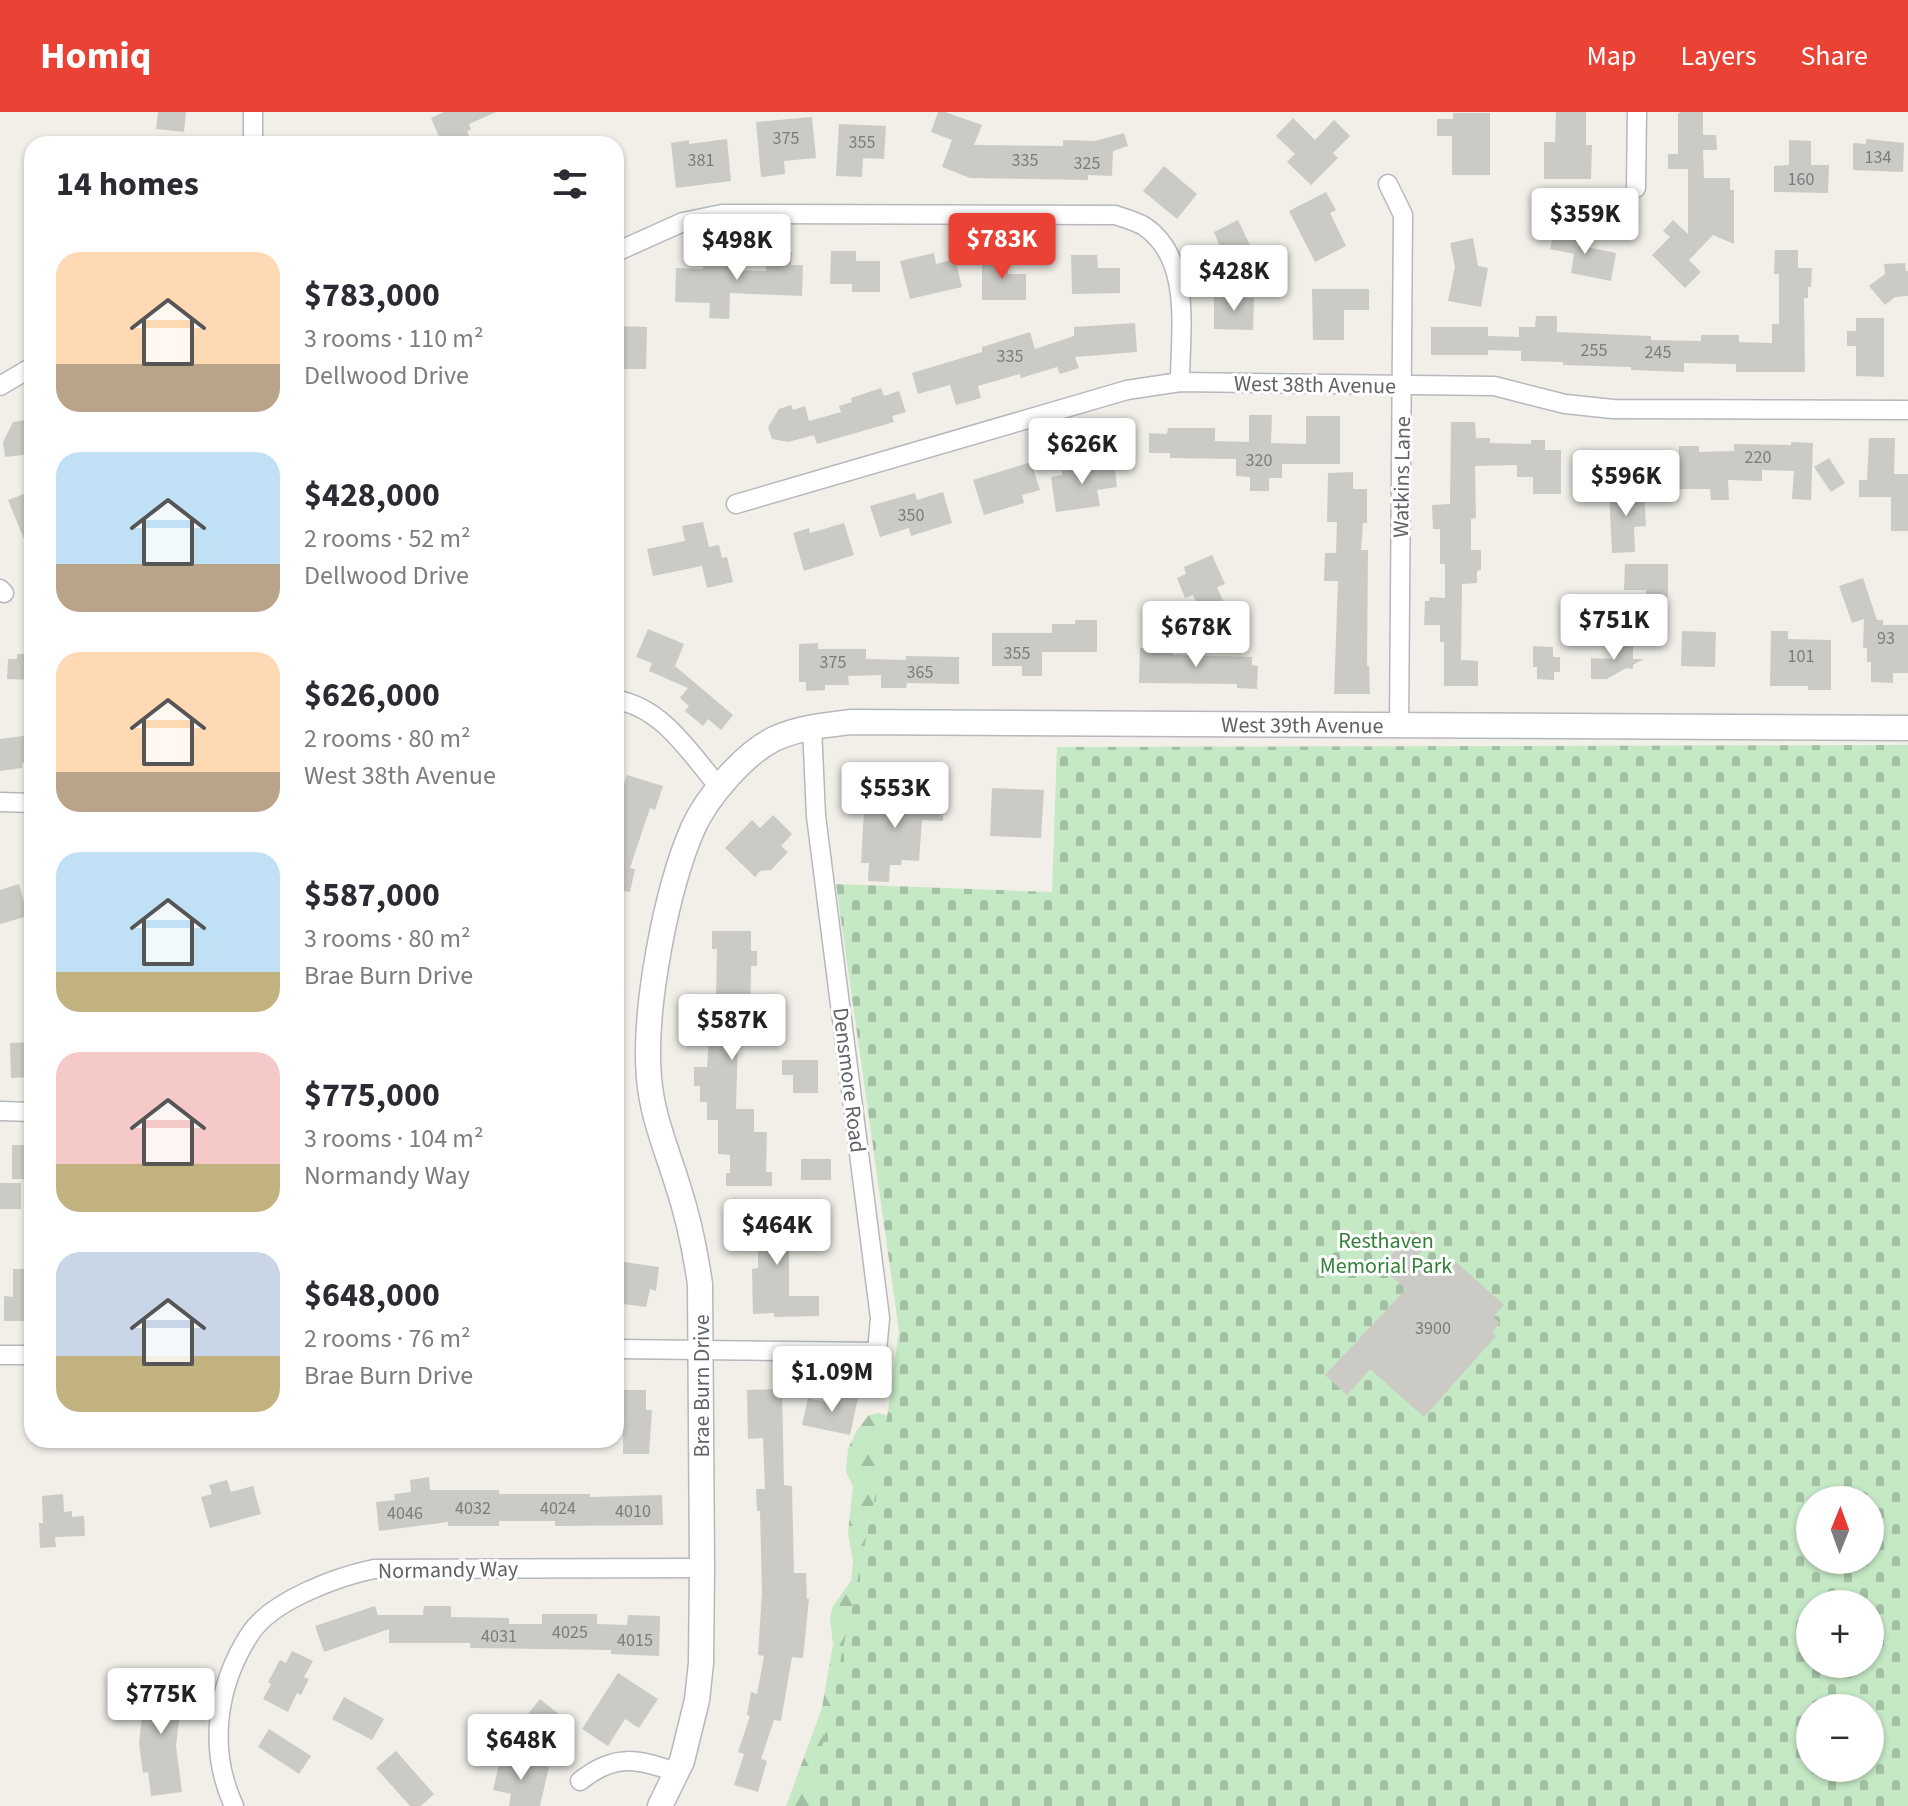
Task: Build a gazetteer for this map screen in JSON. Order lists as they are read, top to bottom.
{
  "streets": {
    "street": [
      "West 38th Avenue",
      "Watkins Lane",
      "West 39th Avenue",
      "Densmore Road",
      "Brae Burn Drive",
      "Normandy Way"
    ]
  },
  "crossings": [
    ["West 38th Avenue", "Watkins Lane"],
    ["Watkins Lane", "West 39th Avenue"],
    ["West 39th Avenue", "Densmore Road"],
    ["West 39th Avenue", "Brae Burn Drive"],
    ["Densmore Road", "Brae Burn Drive"],
    ["Brae Burn Drive", "Normandy Way"]
  ],
  "parks": ["Resthaven Memorial Park"],
  "house_numbers": [
    "375",
    "355",
    "134",
    "381",
    "335",
    "325",
    "160",
    "255",
    "245",
    "335",
    "220",
    "320",
    "350",
    "93",
    "355",
    "101",
    "375",
    "365",
    "3900",
    "4032",
    "4024",
    "4010",
    "4046",
    "4025",
    "4031",
    "4015"
  ],
  "north": "top",
  "page": {
    "header": "Homiq",
    "nav": ["Map", "Layers", "Share"],
    "heading": "14 homes",
    "price": [
      "$359K",
      "$783K",
      "$498K",
      "$428K",
      "$626K",
      "$596K",
      "$751K",
      "$678K",
      "$553K",
      "$587K",
      "$464K",
      "$1.09M",
      "$775K",
      "$648K"
    ],
    "list": [
      {
        "name": "$783,000",
        "note": "3 rooms · 110 m² · Dellwood Drive"
      },
      {
        "name": "$428,000",
        "note": "2 rooms · 52 m² · Dellwood Drive"
      },
      {
        "name": "$626,000",
        "note": "2 rooms · 80 m² · West 38th Avenue"
      },
      {
        "name": "$587,000",
        "note": "3 rooms · 80 m² · Brae Burn Drive"
      },
      {
        "name": "$775,000",
        "note": "3 rooms · 104 m² · Normandy Way"
      },
      {
        "name": "$648,000",
        "note": "2 rooms · 76 m² · Brae Burn Drive"
      }
    ],
    "map_buttons": ["+", "−"]
  }
}
